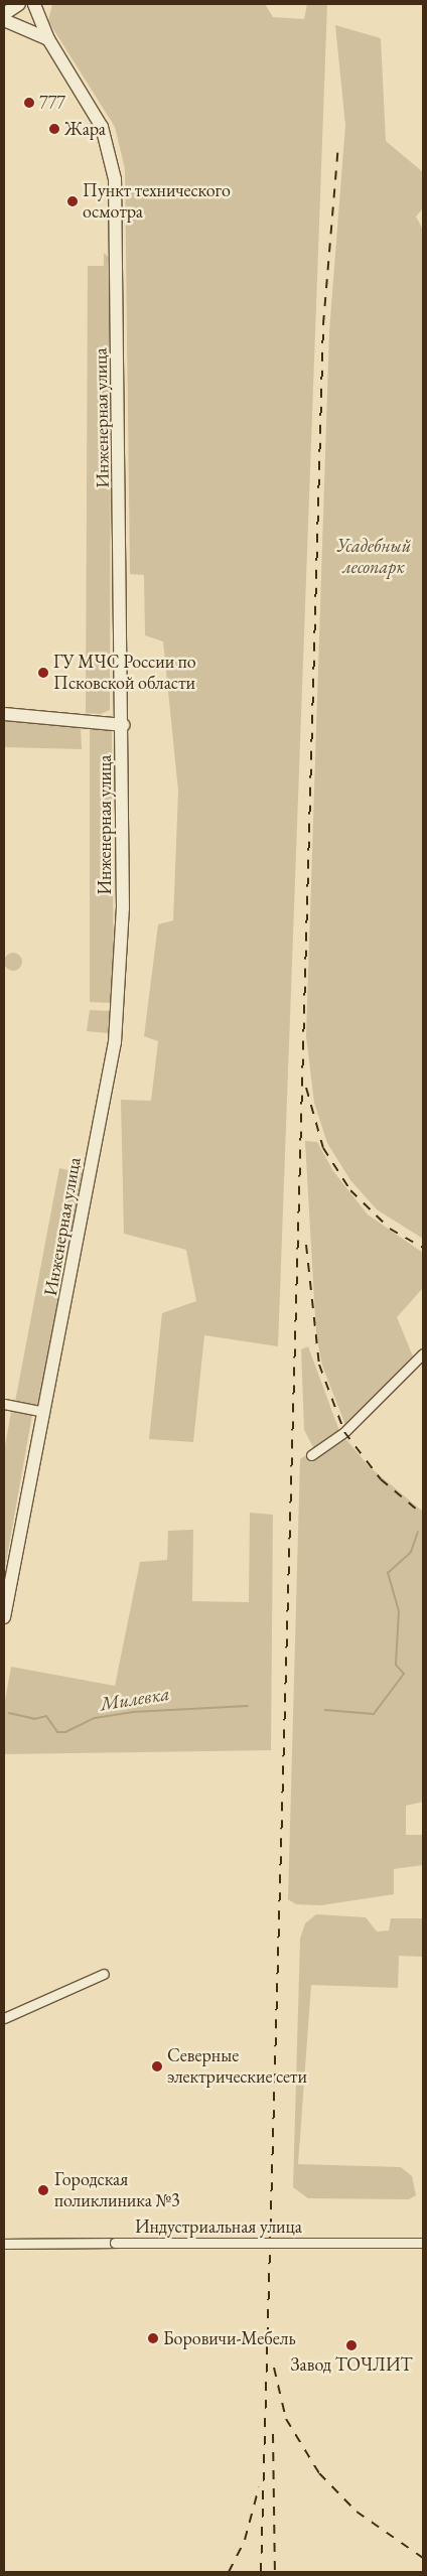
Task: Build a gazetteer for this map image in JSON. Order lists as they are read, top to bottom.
{
  "streets": {
    "main road": ["Инженерная улица"],
    "street": ["Индустриальная улица"]
  },
  "water": ["Милевка"],
  "parks": ["Усадебный лесопарк"],
  "places": [
    "777",
    "Жара",
    "Пункт технического осмотра",
    "ГУ МЧС России по Псковской области",
    "Северные электрические сети",
    "Городская поликлиника №3",
    "Боровичи-Мебель",
    "Завод ТОЧЛИТ"
  ]
}
